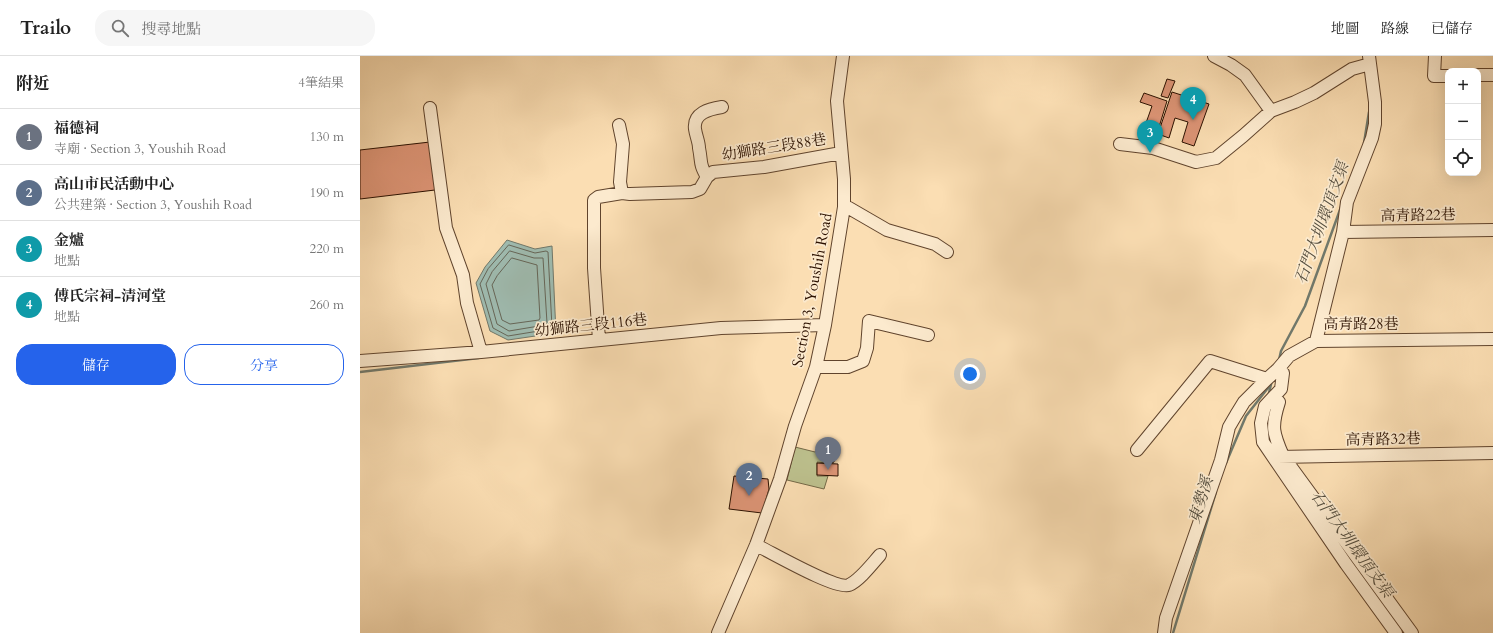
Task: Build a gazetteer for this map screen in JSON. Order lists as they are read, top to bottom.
{
  "streets": {
    "street": [
      "幼獅路三段88巷",
      "高青路22巷",
      "Section 3, Youshih Road",
      "高青路28巷",
      "幼獅路三段116巷",
      "高青路32巷"
    ]
  },
  "crossings": [
    ["幼獅路三段88巷", "Section 3, Youshih Road"],
    ["幼獅路三段88巷", "幼獅路三段116巷"],
    ["高青路22巷", "高青路28巷"],
    ["Section 3, Youshih Road", "幼獅路三段116巷"]
  ],
  "water": ["石門大圳環頂支渠", "東勢溪"],
  "page": {
    "header": "Trailo",
    "search": "搜尋地點",
    "nav": ["地圖", "路線", "已儲存"],
    "heading": ["附近", "4筆結果"],
    "map_buttons": ["+", "−"],
    "pins": [
      "4",
      "3",
      "1",
      "2"
    ],
    "list": [
      {
        "mark": "1",
        "name": "福德祠",
        "note": "寺廟 · Section 3, Youshih Road",
        "value": "130 m"
      },
      {
        "mark": "2",
        "name": "高山市民活動中心",
        "note": "公共建築 · Section 3, Youshih Road",
        "value": "190 m"
      },
      {
        "mark": "3",
        "name": "金爐",
        "note": "地點",
        "value": "220 m"
      },
      {
        "mark": "4",
        "name": "傅氏宗祠-清河堂",
        "note": "地點",
        "value": "260 m"
      }
    ],
    "buttons": ["儲存", "分享"]
  }
}
